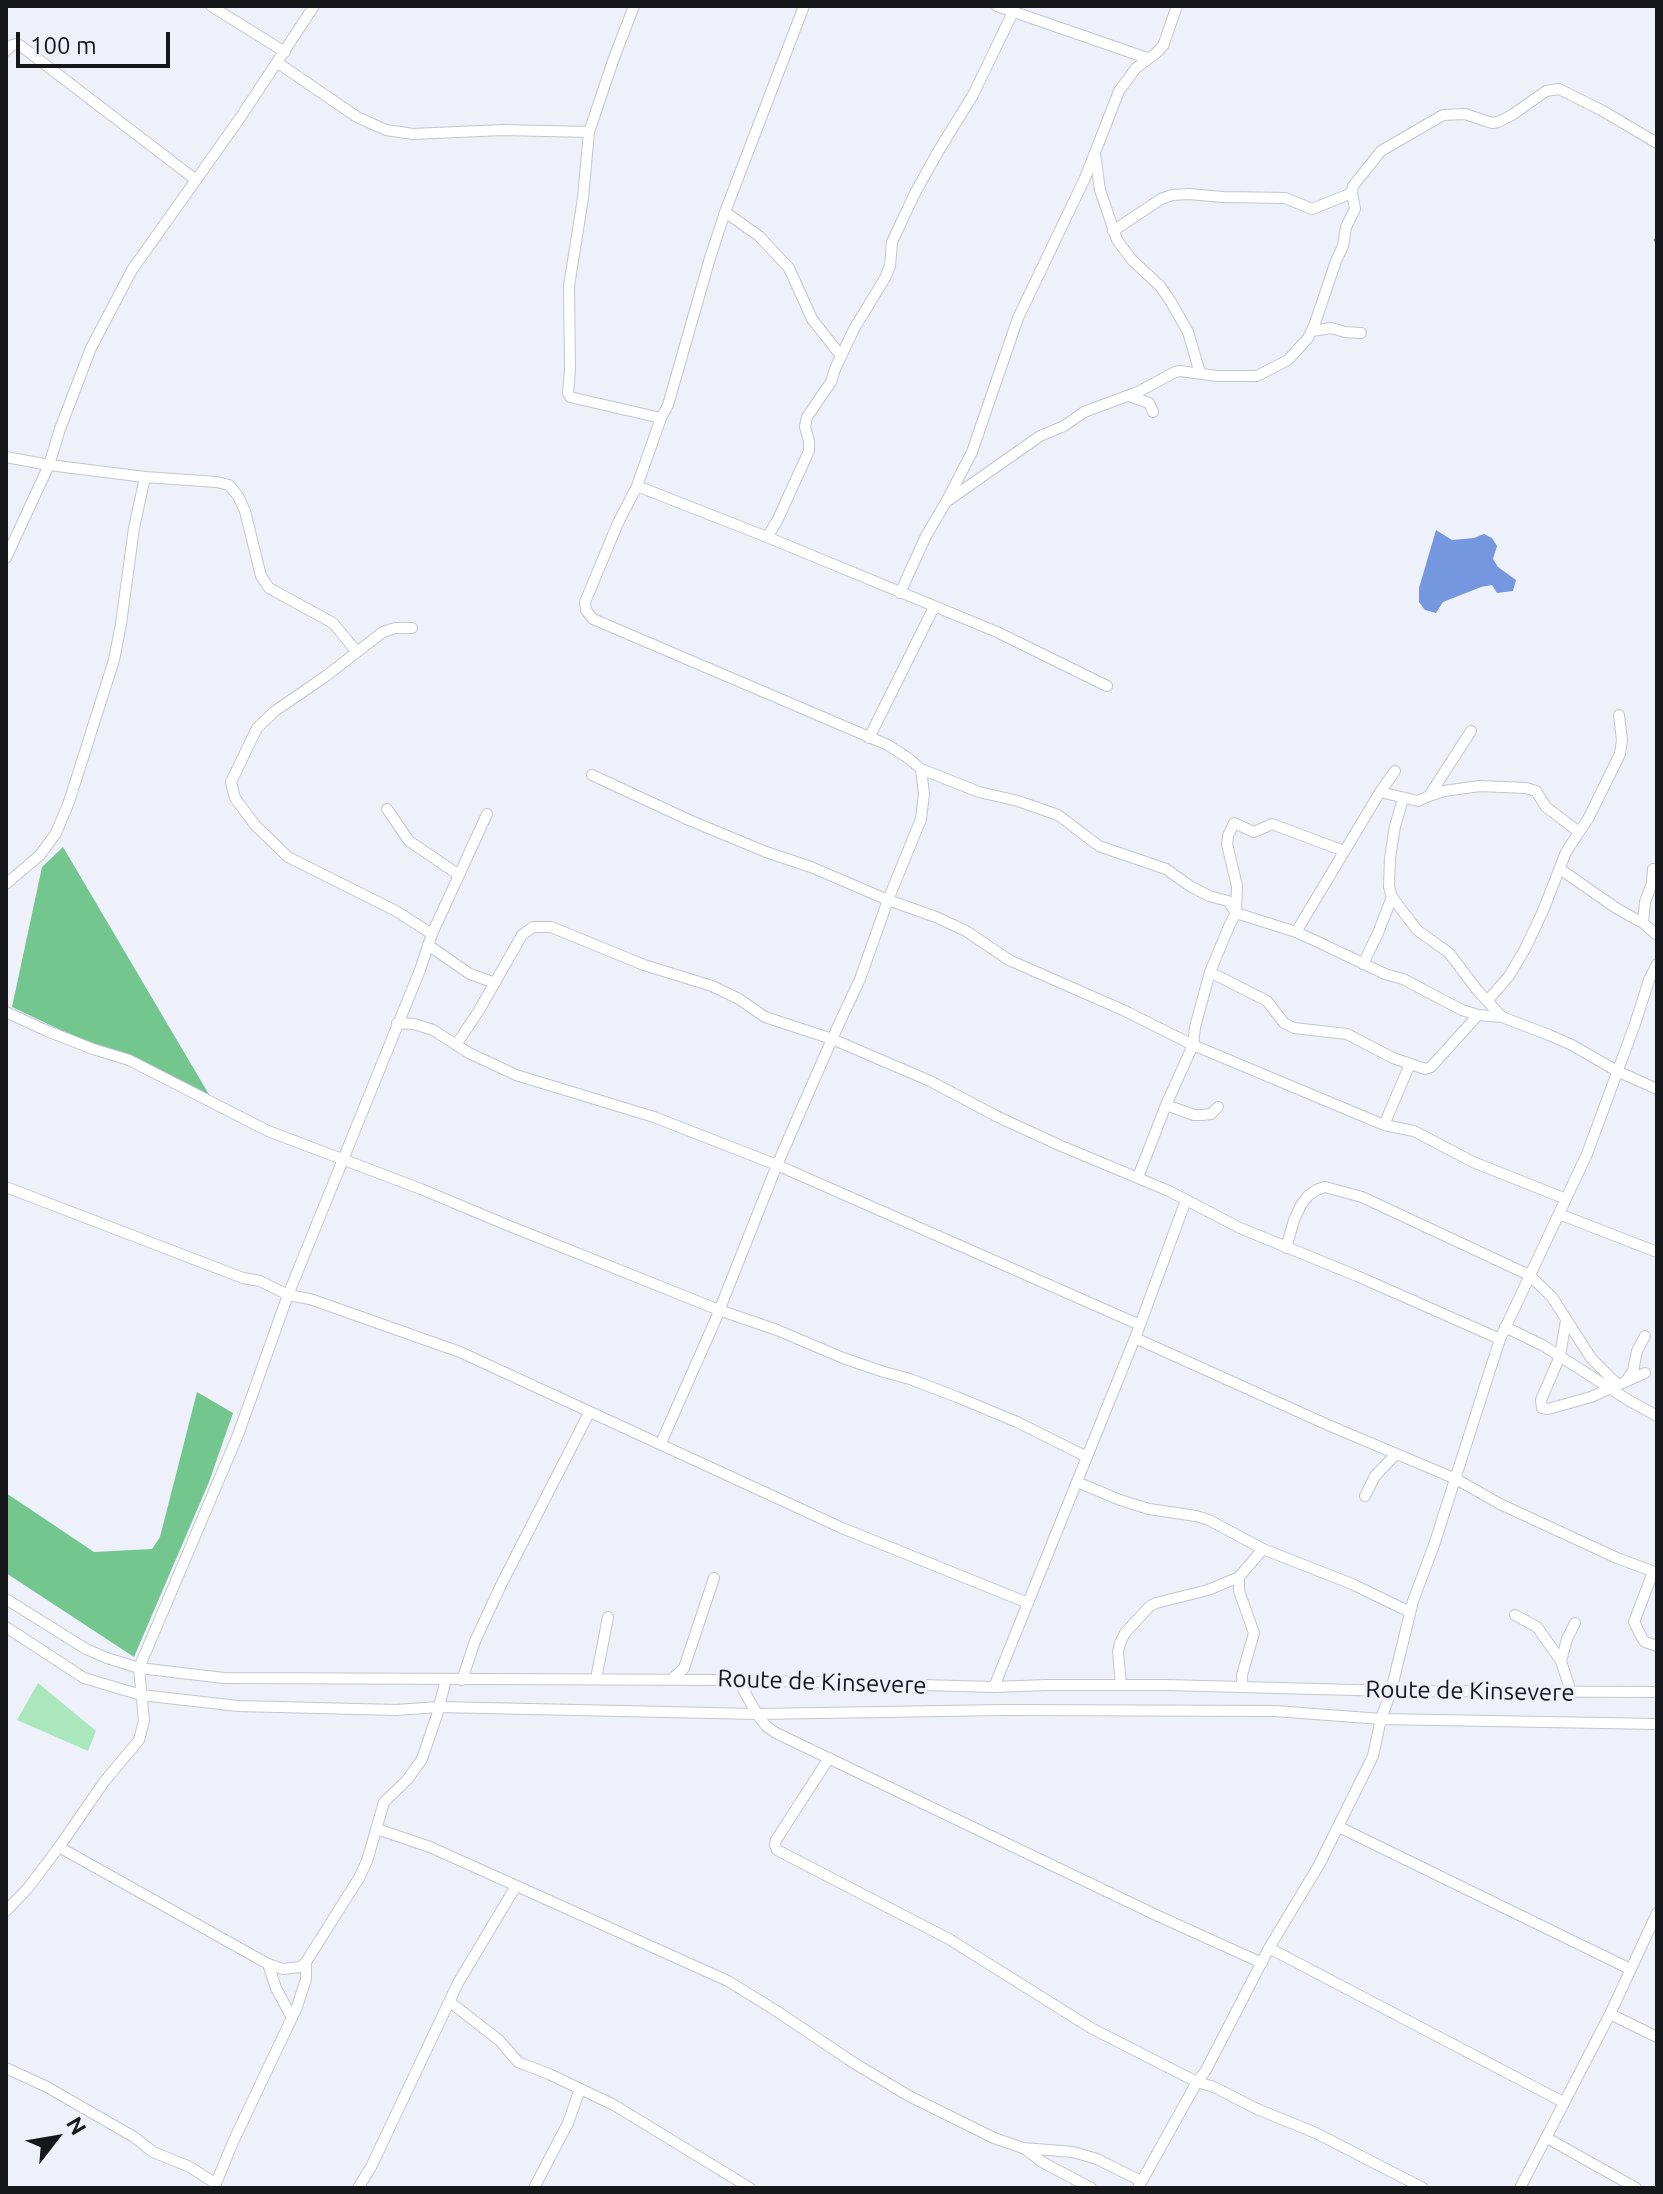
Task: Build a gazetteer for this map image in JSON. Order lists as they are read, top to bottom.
{
  "streets": {
    "street": ["Route de Kinsevere"]
  },
  "scale_bar": "100 m",
  "north": "top right"
}
